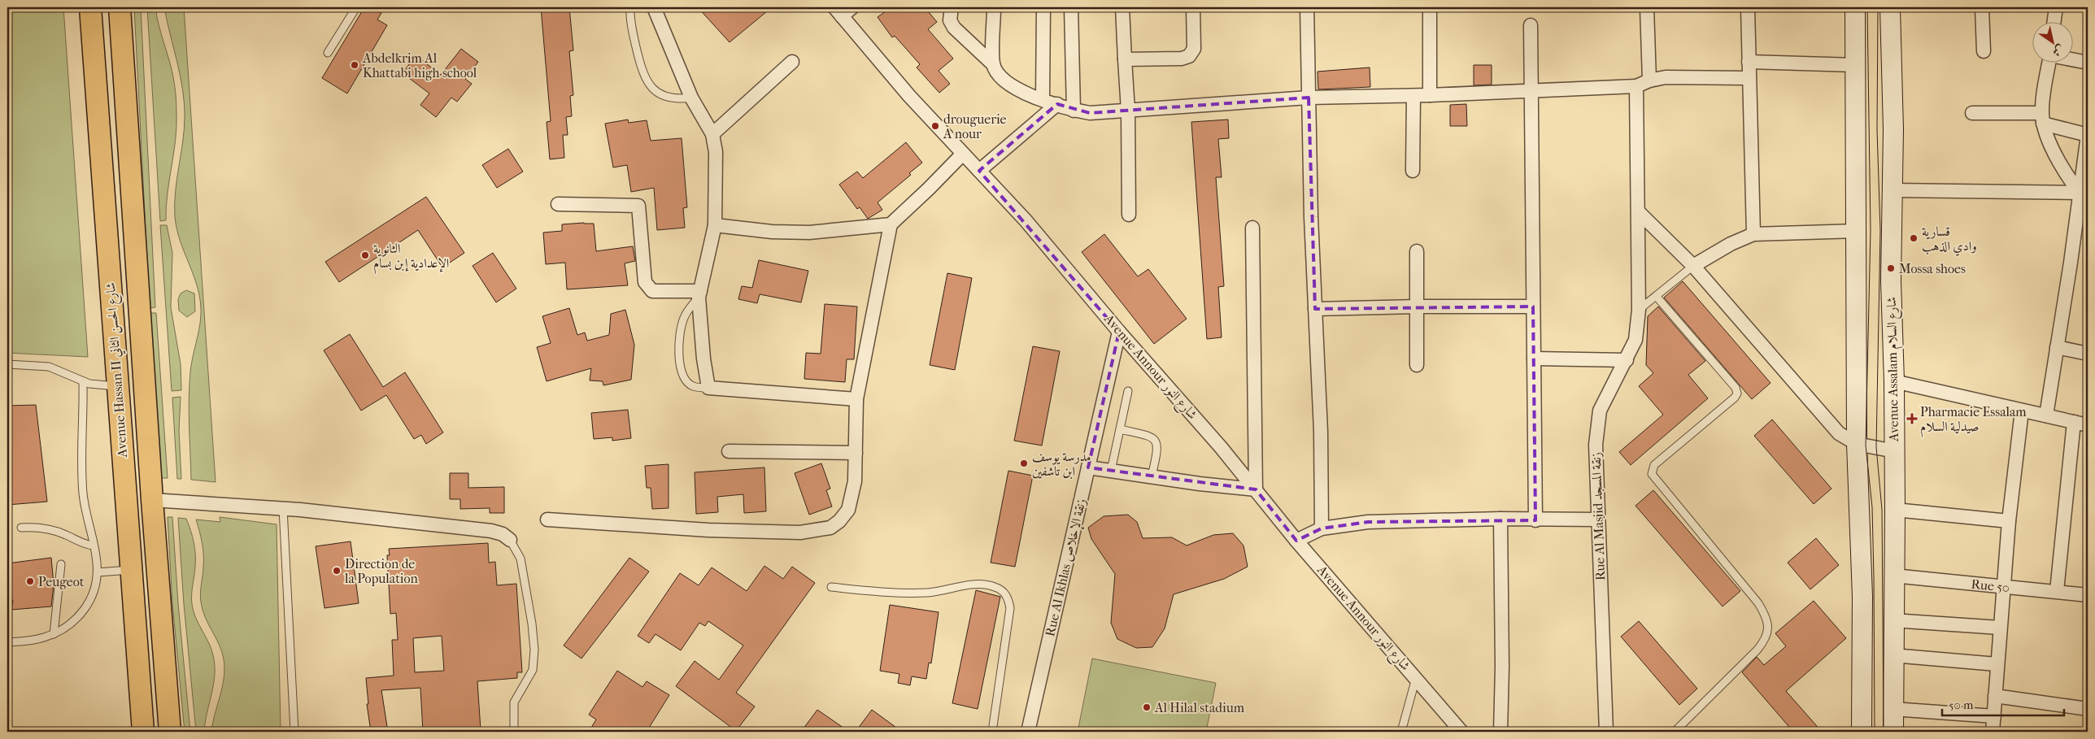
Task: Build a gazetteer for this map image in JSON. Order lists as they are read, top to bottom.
{
  "streets": {
    "main road": ["Avenue Assalam شارع السلام", "Avenue Hassan II شارع الحسن الثاني"],
    "street": [
      "Avenue Annour شارع النور",
      "Rue Al Masjid زنقة المسجد",
      "Rue Al Ikhlas زنقة الإخلاص",
      "Rue 50"
    ]
  },
  "crossings": [
    ["Avenue Annour شارع النور", "Rue Al Ikhlas زنقة الإخلاص"],
    ["Avenue Assalam شارع السلام", "Rue 50"]
  ],
  "places": {
    "other": [
      "Abdelkrim Al Khattabi high school",
      "drouguerie A nour",
      "قسارية وادي الذهب",
      "الثانوية الإعدادية إبن بسام",
      "Mossa shoes",
      "مدرسة يوسف ابن تاشفين",
      "Direction de la Population",
      "Peugeot",
      "Al Hilal stadium"
    ],
    "health": ["Pharmacie Essalam صيدلية السلام"]
  },
  "scale_bar": "50 m",
  "north": "bottom right"
}
